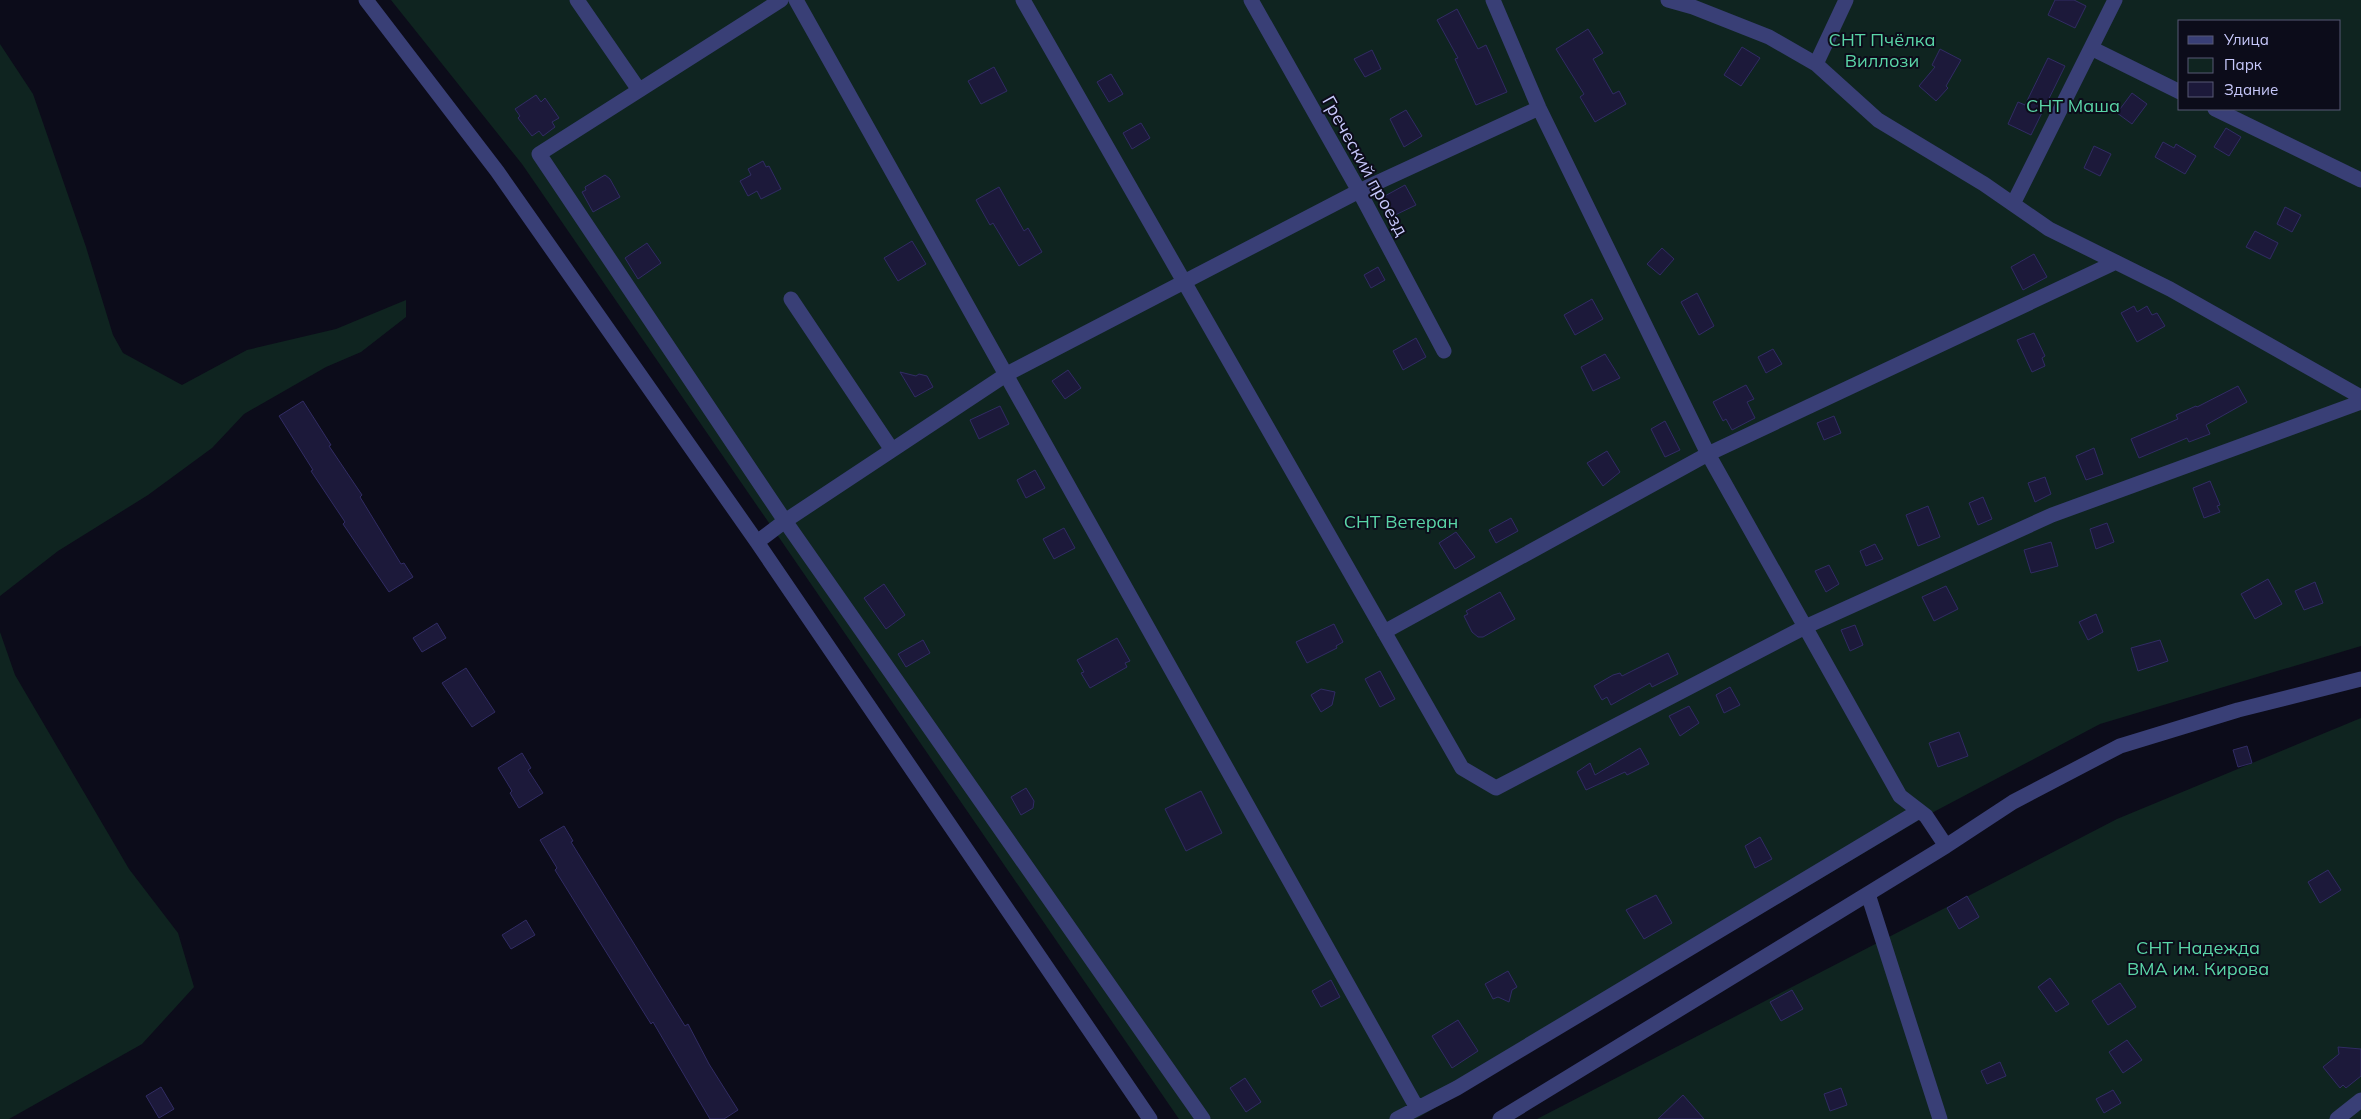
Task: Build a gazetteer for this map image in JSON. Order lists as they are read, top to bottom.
{
  "streets": {
    "street": ["Греческий проезд"]
  },
  "parks": [
    "СНТ Пчёлка Виллози",
    "СНТ Маша",
    "СНТ Ветеран",
    "СНТ Надежда ВМА им. Кирова"
  ],
  "legend": ["Улица", "Парк", "Здание"]
}
